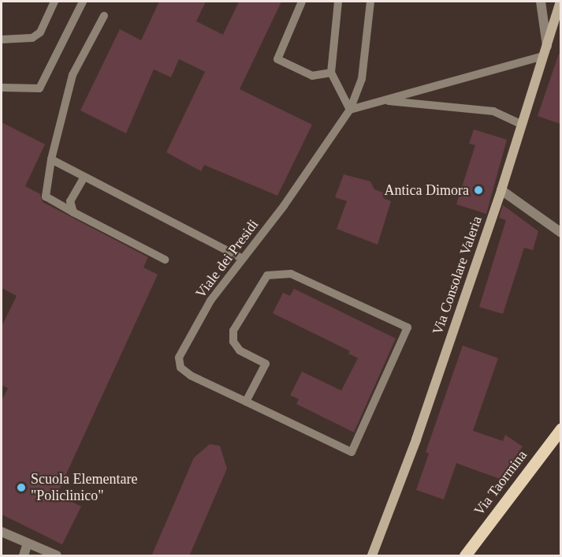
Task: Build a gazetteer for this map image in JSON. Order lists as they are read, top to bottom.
{
  "streets": {
    "main road": ["Via Consolare Valeria", "Via Taormina"],
    "lane": ["Viale dei Presidi"]
  },
  "places": ["Antica Dimora", "Scuola Elementare \"Policlinico\""]
}
